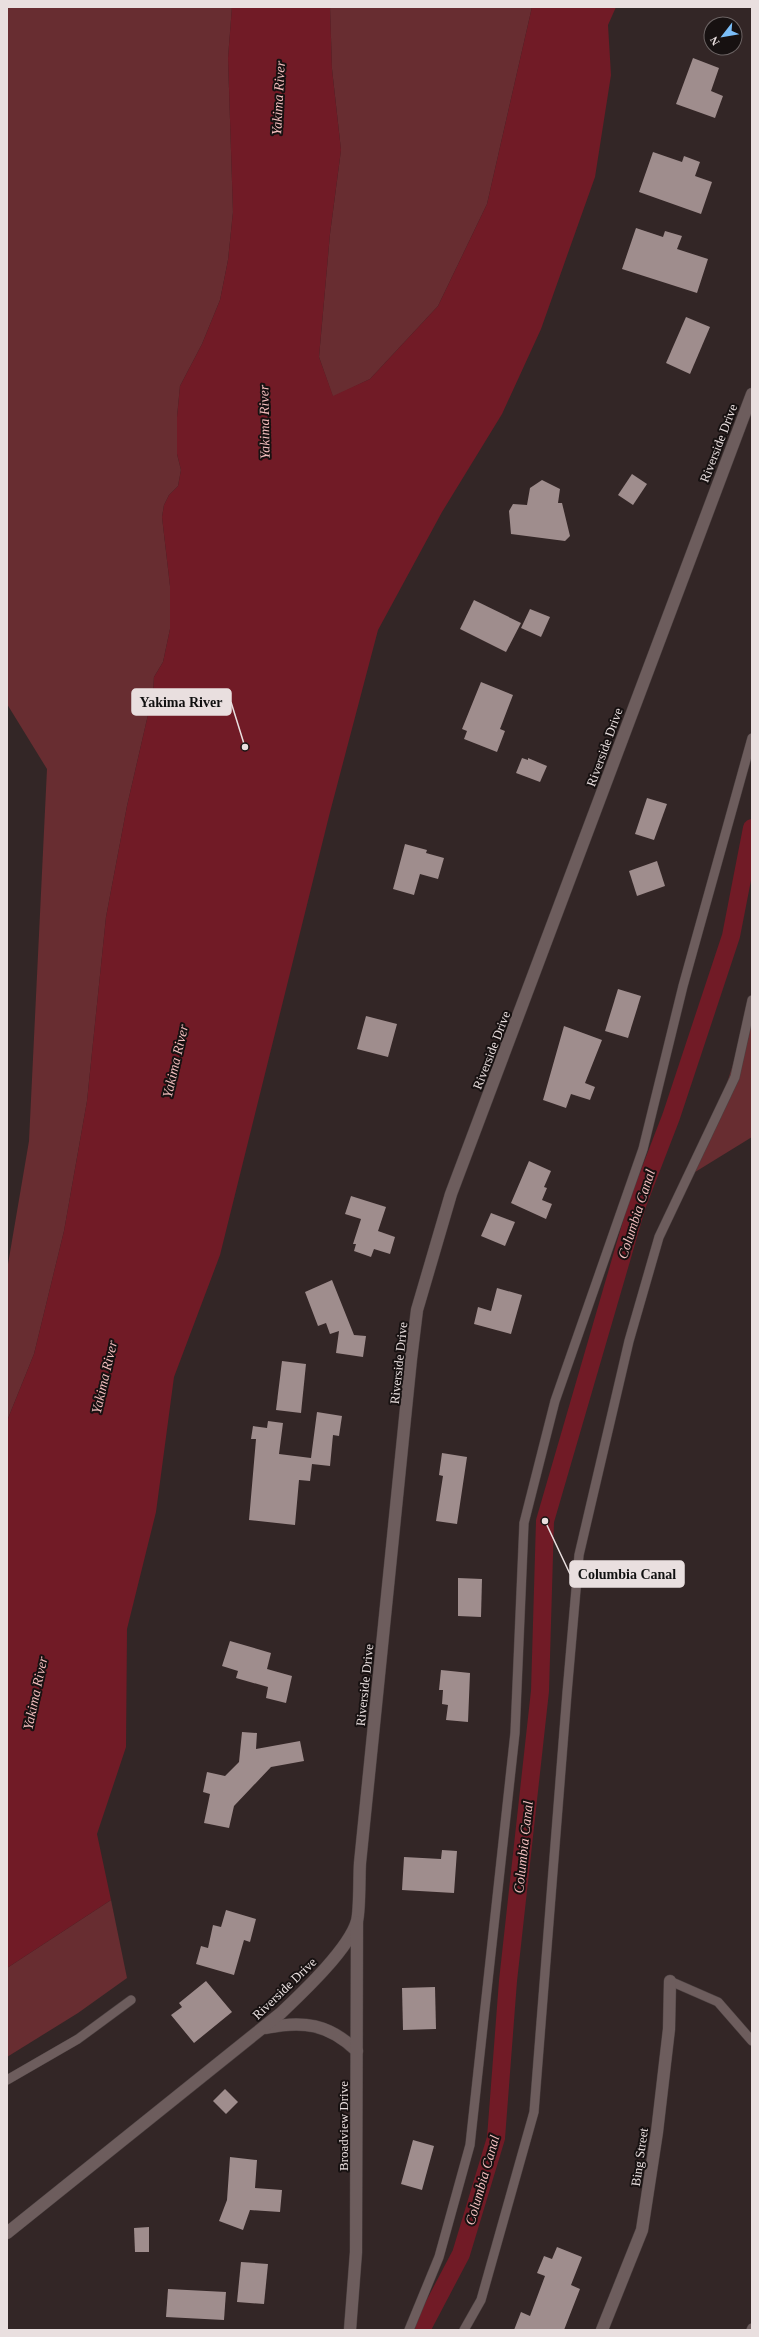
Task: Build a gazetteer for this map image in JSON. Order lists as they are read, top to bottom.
{
  "streets": {
    "street": ["Riverside Drive", "Broadview Drive", "Bing Street"]
  },
  "crossings": [
    ["Riverside Drive", "Broadview Drive"]
  ],
  "water": ["Yakima River", "Columbia Canal"],
  "places": ["Yakima River", "Columbia Canal"],
  "north": "bottom left"
}
